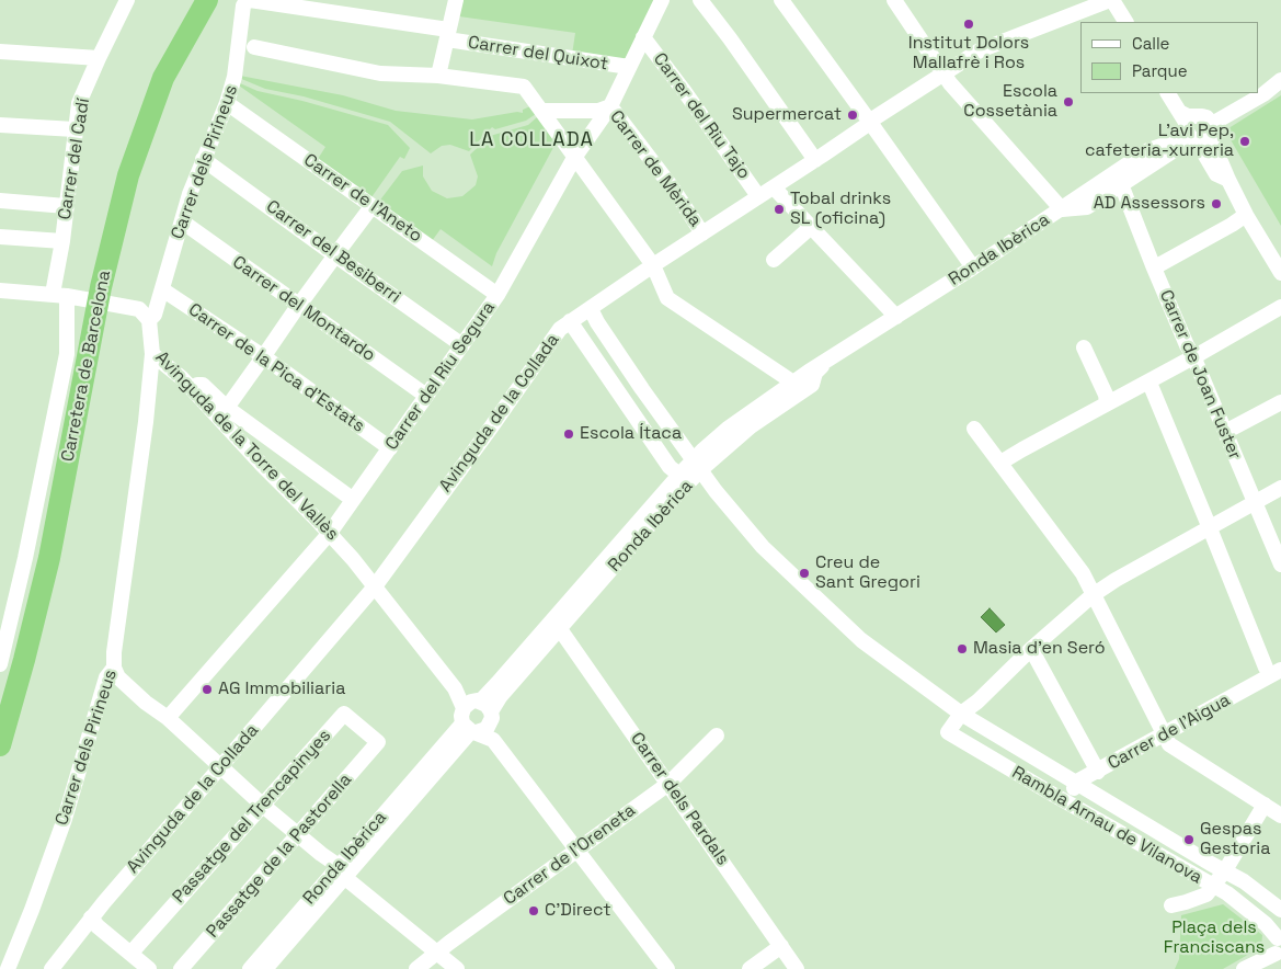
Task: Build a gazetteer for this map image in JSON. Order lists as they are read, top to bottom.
{
  "streets": {
    "highway": ["Carretera de Barcelona"],
    "street": [
      "Carrer del Quixot",
      "Carrer del Riu Tajo",
      "Carrer del Cadí",
      "Carrer dels Pirineus",
      "Carrer de Mèrida",
      "Carrer de l'Aneto",
      "Ronda Ibèrica",
      "Carrer del Besiberri",
      "Carrer del Montardo",
      "Carrer de la Pica d'Estats",
      "Carrer de Joan Fuster",
      "Carrer del Riu Segura",
      "Avinguda de la Collada",
      "Avinguda de la Torre del Vallès",
      "Carrer de l'Aigua",
      "Carrer dels Pardals",
      "Passatge del Trencapinyes",
      "Rambla Arnau de Vilanova",
      "Carrer de l'Oreneta",
      "Passatge de la Pastorella"
    ]
  },
  "crossings": [
    ["Carrer del Quixot", "Carrer dels Pirineus"],
    ["Carrer del Quixot", "Carrer del Riu Segura"],
    ["Carrer del Riu Tajo", "Ronda Ibèrica"],
    ["Carrer del Riu Tajo", "Carrer del Riu Segura"],
    ["Carrer del Riu Tajo", "Avinguda de la Collada"],
    ["Carrer dels Pirineus", "Carrer de l'Aneto"],
    ["Carrer dels Pirineus", "Carrer del Besiberri"],
    ["Carrer dels Pirineus", "Carrer del Montardo"],
    ["Carrer dels Pirineus", "Carrer de la Pica d'Estats"],
    ["Carrer dels Pirineus", "Avinguda de la Torre del Vallès"],
    ["Carrer de Mèrida", "Carrer del Riu Segura"],
    ["Carrer de Mèrida", "Avinguda de la Collada"],
    ["Carrer de l'Aneto", "Carrer del Riu Segura"],
    ["Ronda Ibèrica", "Carrer de Joan Fuster"],
    ["Ronda Ibèrica", "Avinguda de la Torre del Vallès"],
    ["Ronda Ibèrica", "Carrer dels Pardals"],
    ["Ronda Ibèrica", "Rambla Arnau de Vilanova"],
    ["Carrer del Besiberri", "Carrer del Riu Segura"],
    ["Carrer del Montardo", "Carrer del Riu Segura"],
    ["Carrer de la Pica d'Estats", "Carrer del Riu Segura"],
    ["Carrer del Riu Segura", "Avinguda de la Torre del Vallès"],
    ["Avinguda de la Collada", "Avinguda de la Torre del Vallès"],
    ["Avinguda de la Collada", "Rambla Arnau de Vilanova"],
    ["Carrer de l'Aigua", "Rambla Arnau de Vilanova"],
    ["Carrer dels Pardals", "Carrer de l'Oreneta"],
    ["Passatge del Trencapinyes", "Passatge de la Pastorella"]
  ],
  "districts": ["LA COLLADA"],
  "parks": ["Plaça dels Franciscans"],
  "places": [
    "Institut Dolors Mallafrè i Ros",
    "Escola Cossetània",
    "Supermercat",
    "L'avi Pep, cafeteria-xurreria",
    "AD Assessors",
    "Tobal drinks SL (oficina)",
    "Escola Ítaca",
    "Creu de Sant Gregori",
    "Masia d'en Seró",
    "AG Immobiliaria",
    "Gespas Gestoria",
    "C'Direct"
  ],
  "legend": ["Calle", "Parque"]
}
